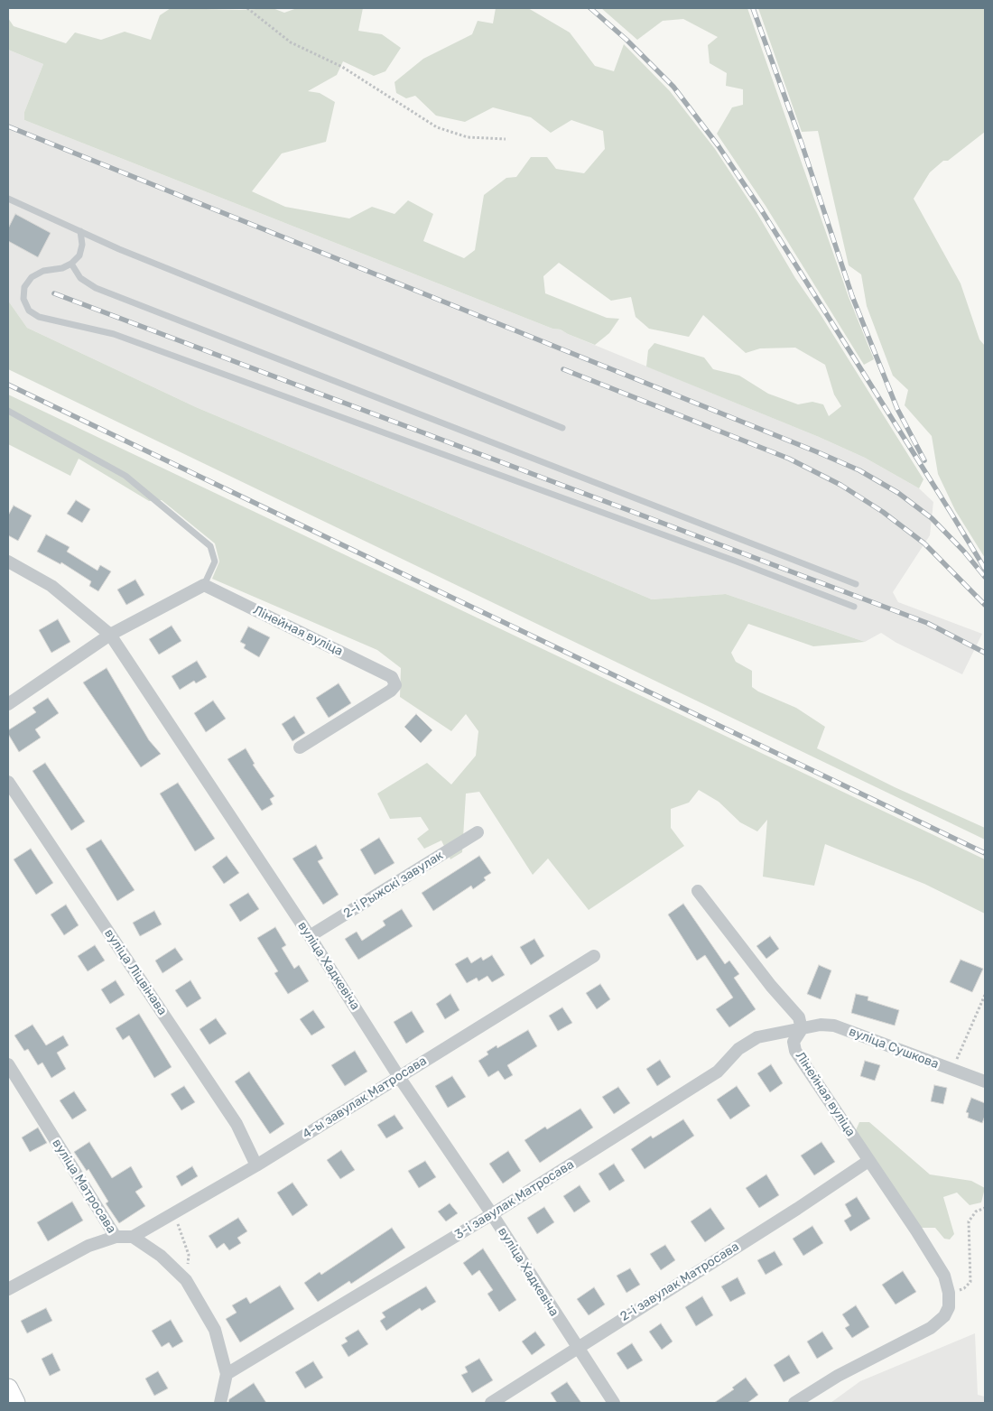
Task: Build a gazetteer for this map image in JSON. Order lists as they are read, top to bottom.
{
  "streets": {
    "street": [
      "Лінейная вуліца",
      "2-і Рыжскі завулак",
      "вуліца Хадкевіча",
      "вуліца Ліцвінава",
      "вуліца Сушкова",
      "4-ы завулак Матросава",
      "вуліца Матросава",
      "3-і завулак Матросава",
      "2-і завулак Матросава"
    ]
  },
  "crossings": [
    ["Лінейная вуліца", "вуліца Сушкова"],
    ["Лінейная вуліца", "3-і завулак Матросава"],
    ["Лінейная вуліца", "2-і завулак Матросава"],
    ["2-і Рыжскі завулак", "вуліца Хадкевіча"],
    ["вуліца Хадкевіча", "4-ы завулак Матросава"],
    ["вуліца Хадкевіча", "3-і завулак Матросава"],
    ["вуліца Хадкевіча", "2-і завулак Матросава"],
    ["вуліца Ліцвінава", "4-ы завулак Матросава"],
    ["вуліца Сушкова", "3-і завулак Матросава"],
    ["4-ы завулак Матросава", "вуліца Матросава"],
    ["вуліца Матросава", "3-і завулак Матросава"]
  ]
}
